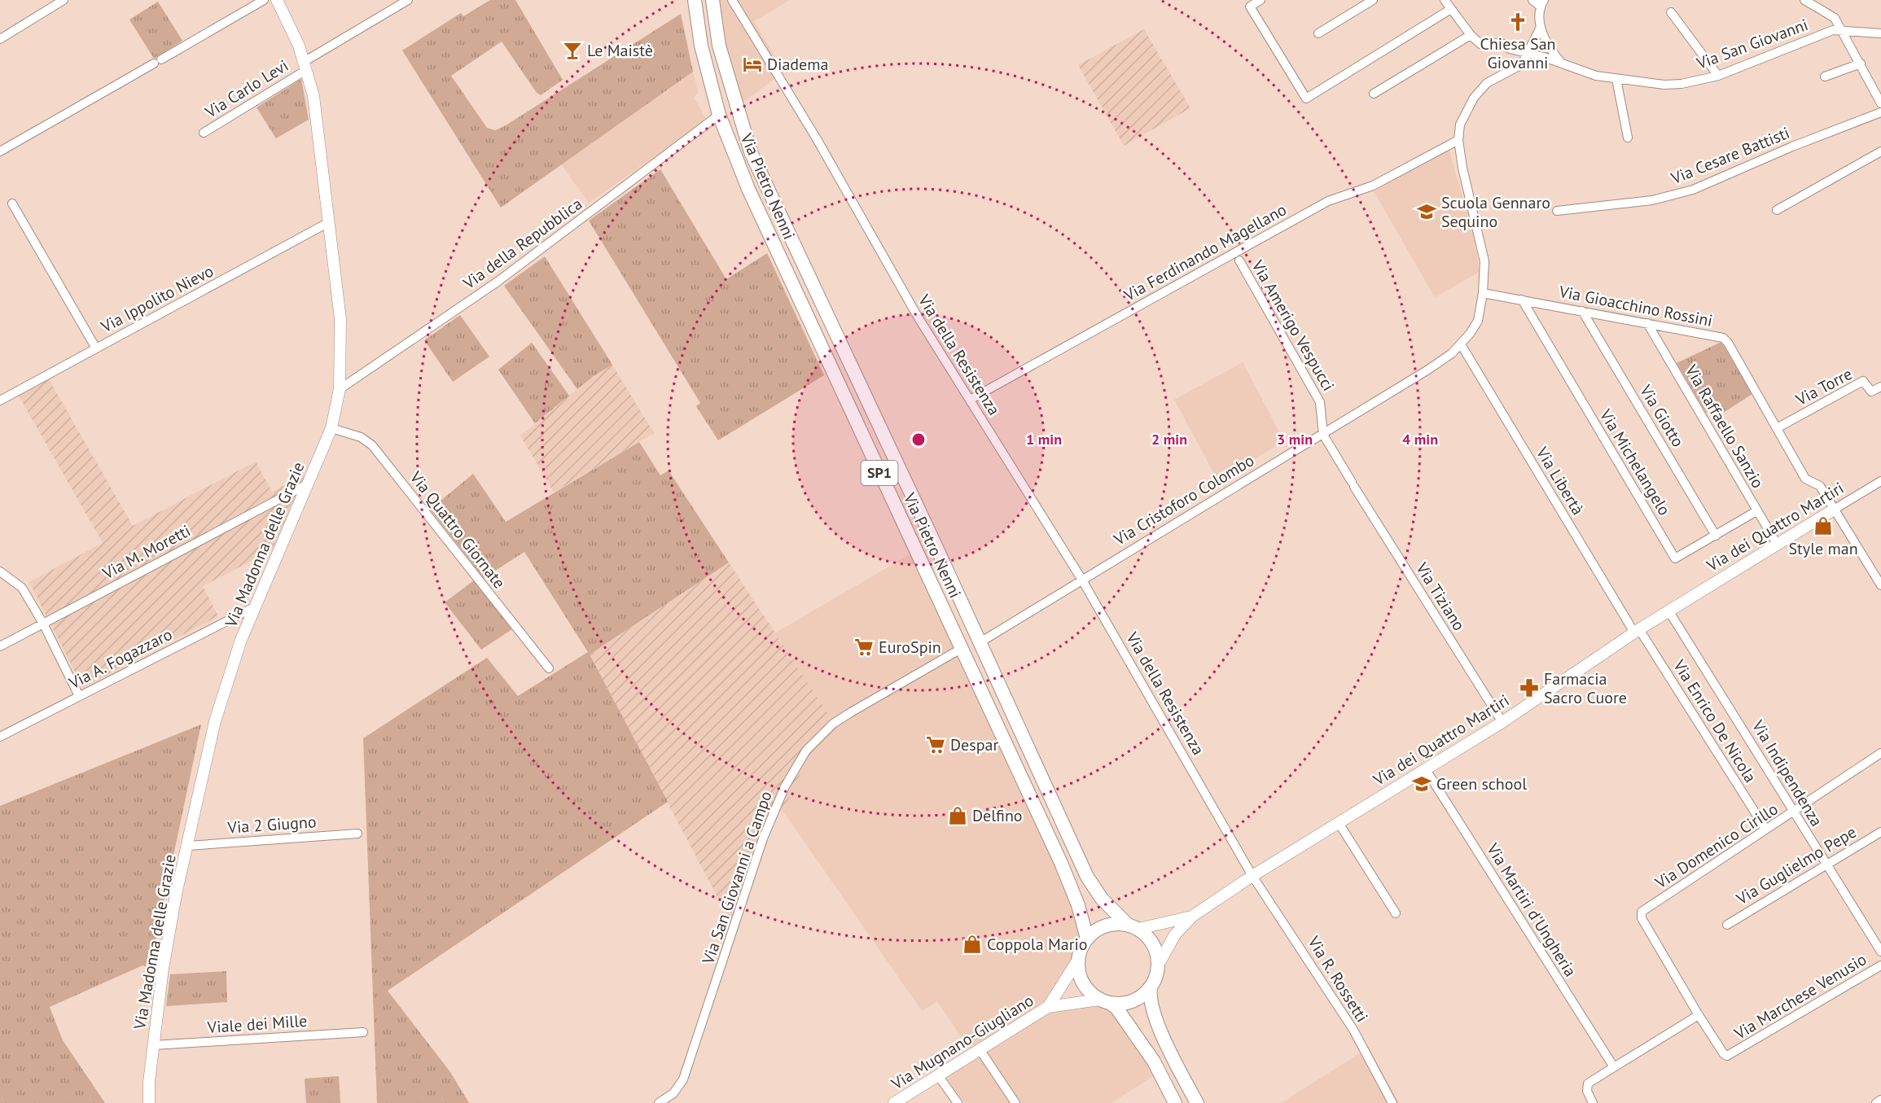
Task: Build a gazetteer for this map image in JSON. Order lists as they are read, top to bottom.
{
  "streets": {
    "main road": ["Via Pietro Nenni", "SP1"],
    "street": [
      "Via San Giovanni",
      "Via Carlo Levi",
      "Via Cesare Battisti",
      "Via della Repubblica",
      "Via Ferdinando Magellano",
      "Via Ippolito Nievo",
      "Via Gioacchino Rossini",
      "Via Amerigo Vespucci",
      "Via della Resistenza",
      "Via Torre",
      "Via Giotto",
      "Via Raffaello Sanzio",
      "Via Michelangelo",
      "Via Libertà",
      "Via Cristoforo Colombo",
      "Via dei Quattro Martiri",
      "Via Quattro Giornate",
      "Via Madonna delle Grazie",
      "Via M. Moretti",
      "Via Tiziano",
      "Via A. Fogazzaro",
      "Via Enrico De Nicola",
      "Via Indipendenza",
      "Via 2 Giugno",
      "Via Domenico Cirillo",
      "Via Guglielmo Pepe",
      "Via San Giovanni a Campo",
      "Via Martiri d'Ungheria",
      "Via R. Rossetti",
      "Via Marchese Venusio",
      "Viale dei Mille",
      "Via Mugnano-Giugliano"
    ]
  },
  "crossings": [
    ["Via San Giovanni", "Via Cristoforo Colombo"],
    ["Via Carlo Levi", "Via Madonna delle Grazie"],
    ["Via Pietro Nenni", "Via della Repubblica"],
    ["Via Pietro Nenni", "Via Cristoforo Colombo"],
    ["Via Pietro Nenni", "Via dei Quattro Martiri"],
    ["Via Pietro Nenni", "Via San Giovanni a Campo"],
    ["Via Pietro Nenni", "Via Mugnano-Giugliano"],
    ["Via della Repubblica", "Via Madonna delle Grazie"],
    ["Via Ferdinando Magellano", "Via della Resistenza"],
    ["Via Ferdinando Magellano", "Via Cristoforo Colombo"],
    ["Via Ippolito Nievo", "Via Madonna delle Grazie"],
    ["Via Gioacchino Rossini", "Via Torre"],
    ["Via Gioacchino Rossini", "Via Giotto"],
    ["Via Gioacchino Rossini", "Via Raffaello Sanzio"],
    ["Via Gioacchino Rossini", "Via Michelangelo"],
    ["Via Gioacchino Rossini", "Via Cristoforo Colombo"],
    ["Via Gioacchino Rossini", "Via dei Quattro Martiri"],
    ["Via Amerigo Vespucci", "Via Cristoforo Colombo"],
    ["Via Amerigo Vespucci", "Via Tiziano"],
    ["Via della Resistenza", "Via Cristoforo Colombo"],
    ["Via della Resistenza", "Via dei Quattro Martiri"],
    ["Via della Resistenza", "Via R. Rossetti"],
    ["Via Giotto", "Via Michelangelo"],
    ["Via Raffaello Sanzio", "Via Michelangelo"],
    ["Via Raffaello Sanzio", "Via dei Quattro Martiri"],
    ["Via Libertà", "Via Cristoforo Colombo"],
    ["Via Libertà", "Via dei Quattro Martiri"],
    ["Via Libertà", "Via Enrico De Nicola"],
    ["Via Cristoforo Colombo", "Via Tiziano"],
    ["Via dei Quattro Martiri", "Via Tiziano"],
    ["Via dei Quattro Martiri", "Via Enrico De Nicola"],
    ["Via dei Quattro Martiri", "Via Indipendenza"],
    ["Via dei Quattro Martiri", "Via Martiri d'Ungheria"],
    ["Via dei Quattro Martiri", "Via R. Rossetti"],
    ["Via dei Quattro Martiri", "Via Mugnano-Giugliano"],
    ["Via Quattro Giornate", "Via Madonna delle Grazie"],
    ["Via Madonna delle Grazie", "Via M. Moretti"],
    ["Via Madonna delle Grazie", "Via A. Fogazzaro"],
    ["Via Madonna delle Grazie", "Via 2 Giugno"],
    ["Via Madonna delle Grazie", "Viale dei Mille"],
    ["Via Indipendenza", "Via Domenico Cirillo"],
    ["Via Indipendenza", "Via Guglielmo Pepe"],
    ["Via Domenico Cirillo", "Via Marchese Venusio"]
  ],
  "places": {
    "church": ["Chiesa San Giovanni"],
    "bar": ["Le Maistè"],
    "hotel": ["Diadema"],
    "school or university": ["Scuola Gennaro Sequino", "Green school"],
    "shop": ["Style man", "Delfino", "Coppola Mario"],
    "supermarket": ["EuroSpin", "Despar"],
    "pharmacy": ["Farmacia Sacro Cuore"]
  },
  "rings": [
    "1 min",
    "2 min",
    "3 min",
    "4 min"
  ]
}
